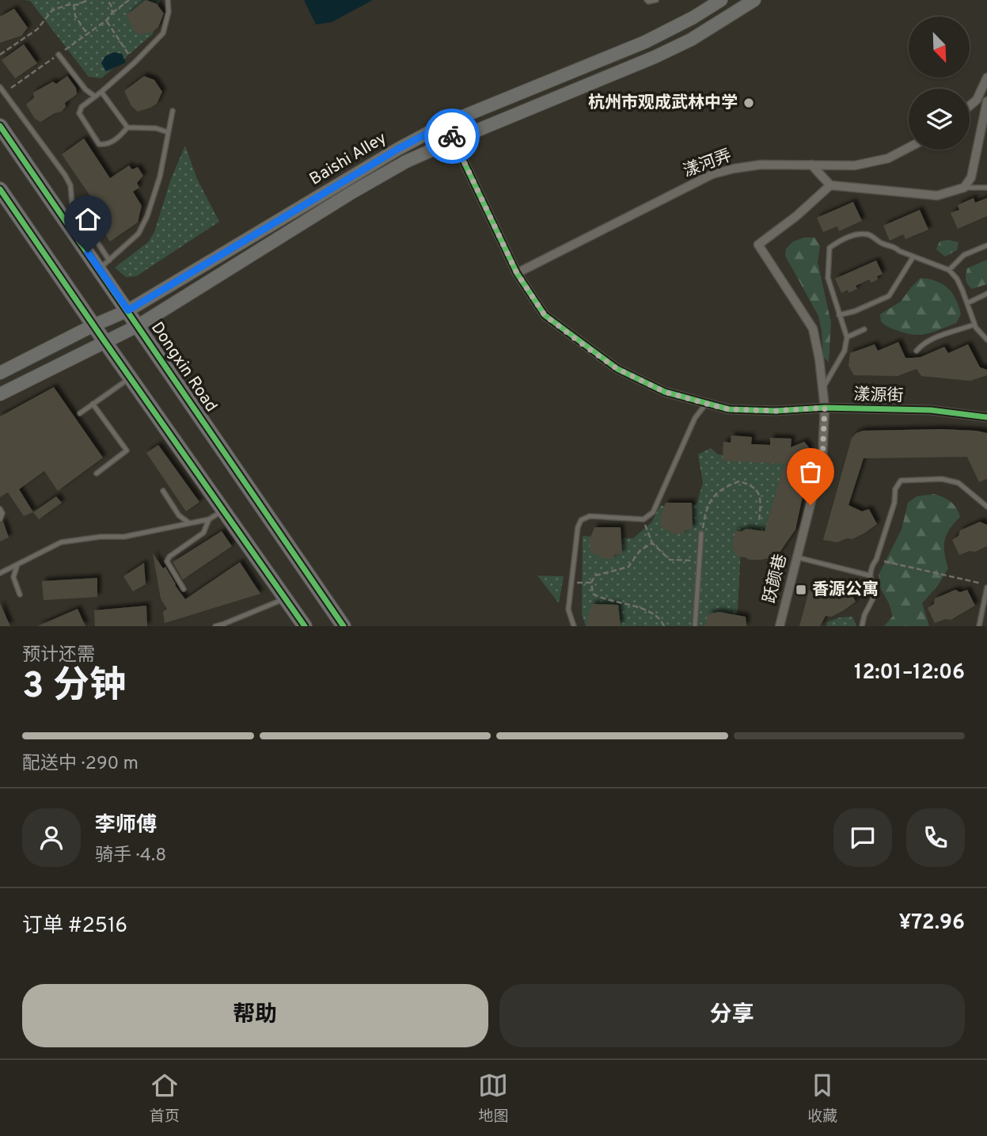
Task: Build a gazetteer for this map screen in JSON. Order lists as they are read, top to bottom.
{
  "streets": {
    "main road": ["Baishi Alley", "Dongxin Road"],
    "street": ["漾河弄", "漾源街", "跃颜巷"]
  },
  "crossings": [
    ["Baishi Alley", "Dongxin Road"],
    ["Baishi Alley", "漾源街"],
    ["漾河弄", "漾源街"],
    ["漾源街", "跃颜巷"]
  ],
  "places": {
    "other": ["杭州市观成武林中学"],
    "transit": ["香源公寓"]
  },
  "north": "bottom right",
  "page": {
    "heading": ["3 分钟", "预计还需", "12:01–12:06"],
    "panel": [
      "李师傅",
      "骑手 · 4.8",
      "订单 #2516",
      "¥72.96"
    ],
    "bar": "配送中 · 290 m",
    "buttons": ["帮助", "分享"],
    "tabs": ["首页", "地图", "收藏"]
  }
}
